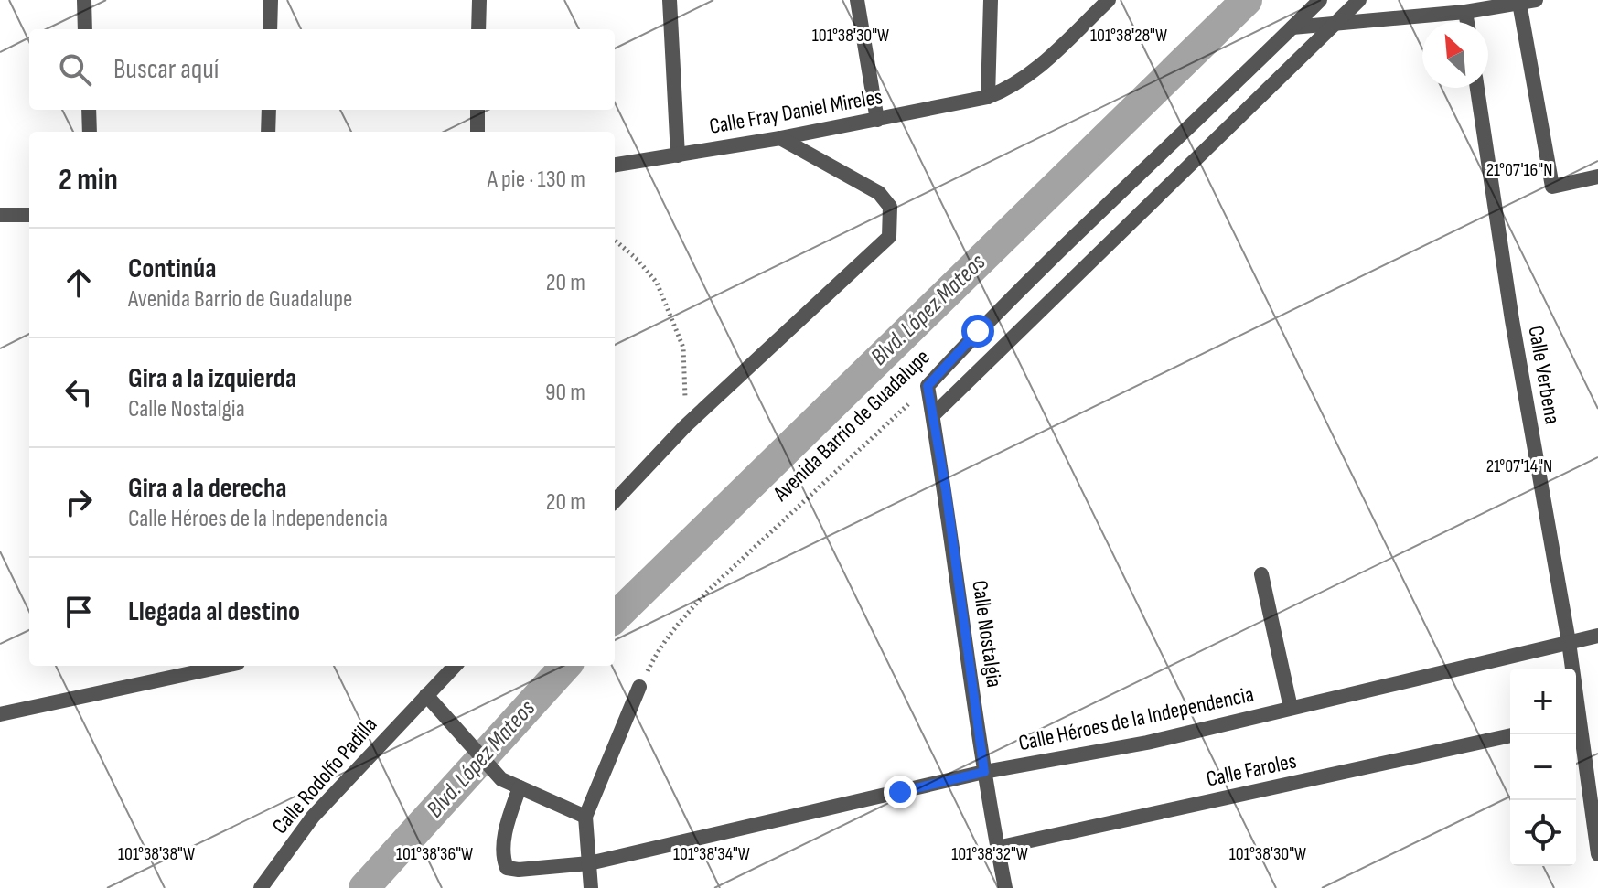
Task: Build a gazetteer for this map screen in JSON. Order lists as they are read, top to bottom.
{
  "streets": {
    "street": [
      "Calle Fray Daniel Mireles",
      "Calle Verbena",
      "Avenida Barrio de Guadalupe",
      "Calle Nostalgia",
      "Calle Héroes de la Independencia",
      "Calle Faroles",
      "Calle Rodolfo Padilla"
    ]
  },
  "crossings": [
    ["Calle Verbena", "Calle Héroes de la Independencia"],
    ["Avenida Barrio de Guadalupe", "Calle Nostalgia"],
    ["Calle Nostalgia", "Calle Héroes de la Independencia"],
    ["Calle Nostalgia", "Calle Faroles"]
  ],
  "water": ["Blvd. López Mateos"],
  "north": "top left",
  "page": {
    "search": "Buscar aquí",
    "heading": ["2 min", "A pie · 130 m"],
    "list": [
      ["Continúa", "Avenida Barrio de Guadalupe", "20 m"],
      ["Gira a la izquierda", "Calle Nostalgia", "90 m"],
      ["Gira a la derecha", "Calle Héroes de la Independencia", "20 m"],
      "Llegada al destino"
    ],
    "map_buttons": ["+", "−"]
  },
  "coordinates": [
    "101°38'30\"W",
    "101°38'28\"W",
    "21°07'16\"N",
    "21°07'14\"N",
    "101°38'38\"W",
    "101°38'36\"W",
    "101°38'34\"W",
    "101°38'32\"W"
  ]
}
